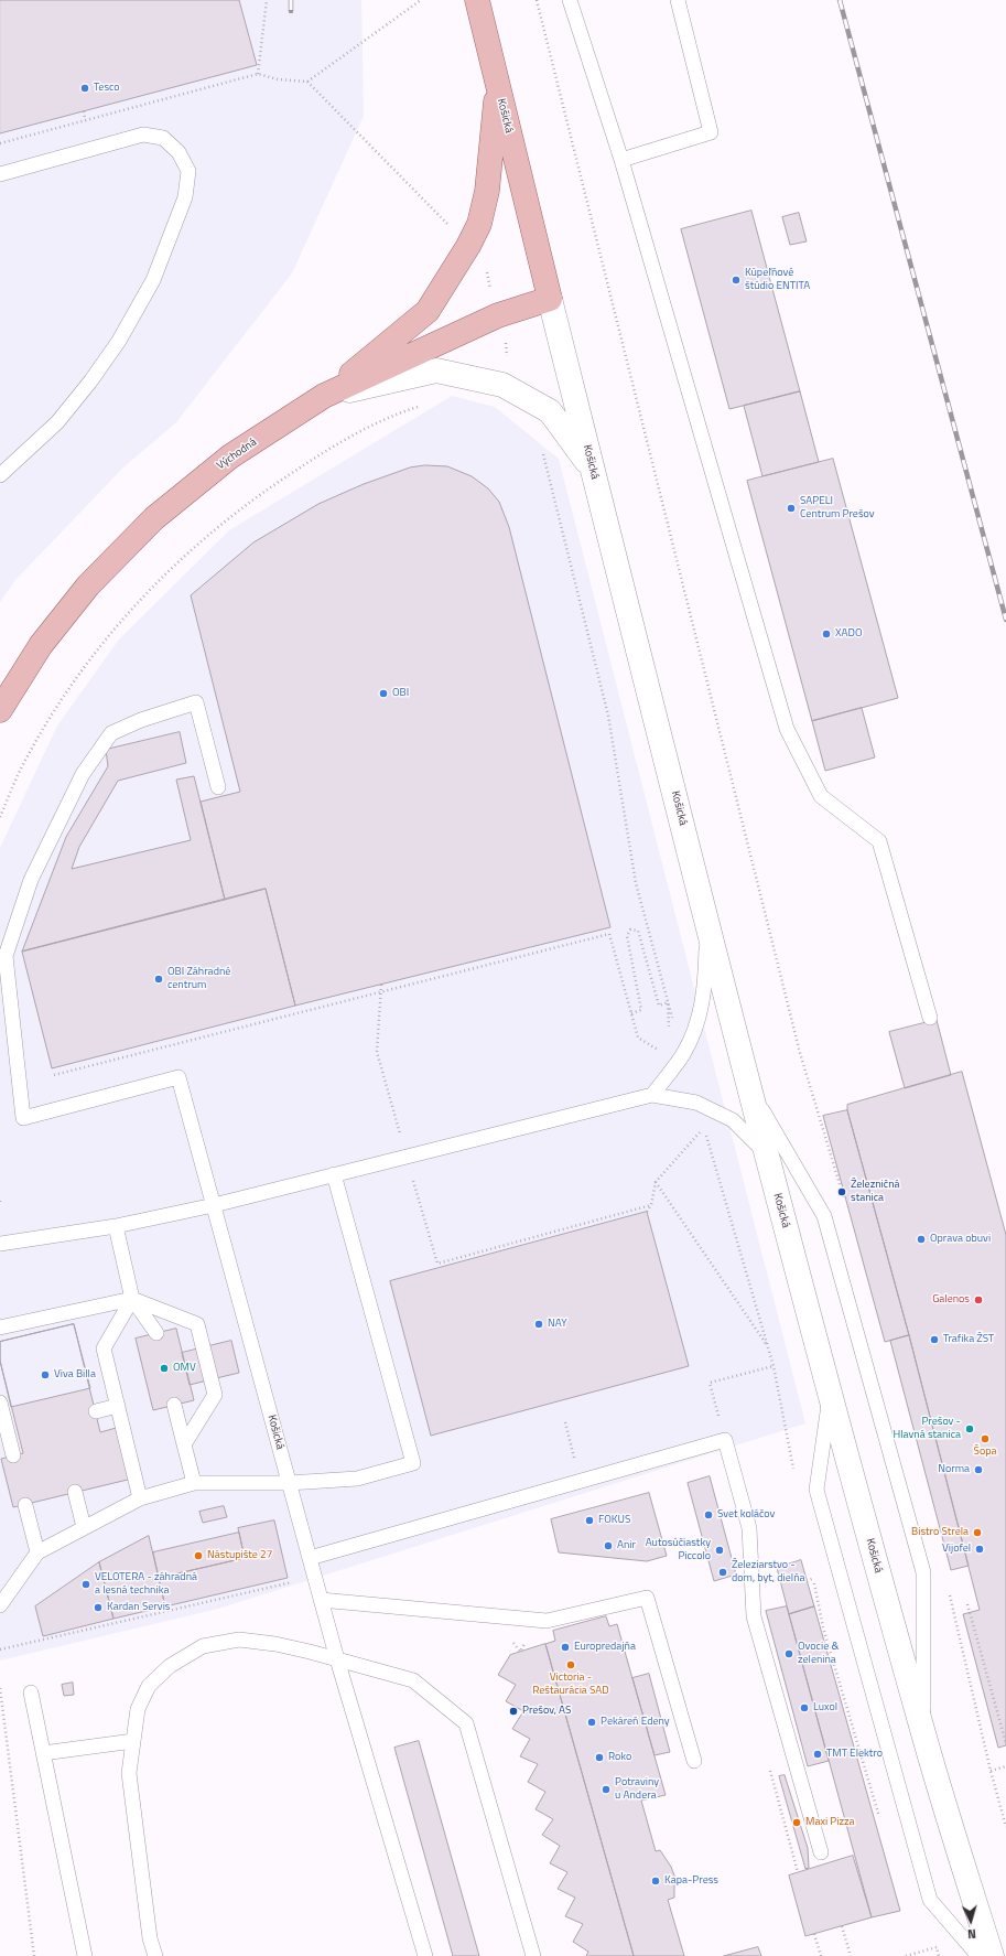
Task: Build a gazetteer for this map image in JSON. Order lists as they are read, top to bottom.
{
  "streets": {
    "main road": ["Košická", "Východná"]
  },
  "crossings": [
    ["Košická", "Východná"]
  ],
  "places": [
    "Tesco",
    "Kúpeľňové štúdio ENTITA",
    "SAPELI Centrum Prešov",
    "XADO",
    "OBI",
    "OBI Záhradné centrum",
    "Železničná stanica",
    "Oprava obuvi",
    "Galenos",
    "NAY",
    "Trafika ŽST",
    "OMV",
    "Viva Billa",
    "Prešov - Hlavná stanica",
    "Šopa",
    "Norma",
    "Svet koláčov",
    "FOKUS",
    "Bistro Strela",
    "Anir",
    "Vijofel",
    "Autosúčiastky Piccolo",
    "Nástupište 27",
    "Železiarstvo - dom, byt, dielňa",
    "VELOTERA - záhradná a lesná technika",
    "Kardan Servis",
    "Europredajňa",
    "Ovocie & zelenina",
    "Victoria - Reštaurácia SAD",
    "Luxol",
    "Prešov, AS",
    "Pekáreň Edeny",
    "TMT Elektro",
    "Roko",
    "Potraviny u Andera",
    "Maxi Pizza",
    "Kapa-Press"
  ],
  "north": "bottom"
}
